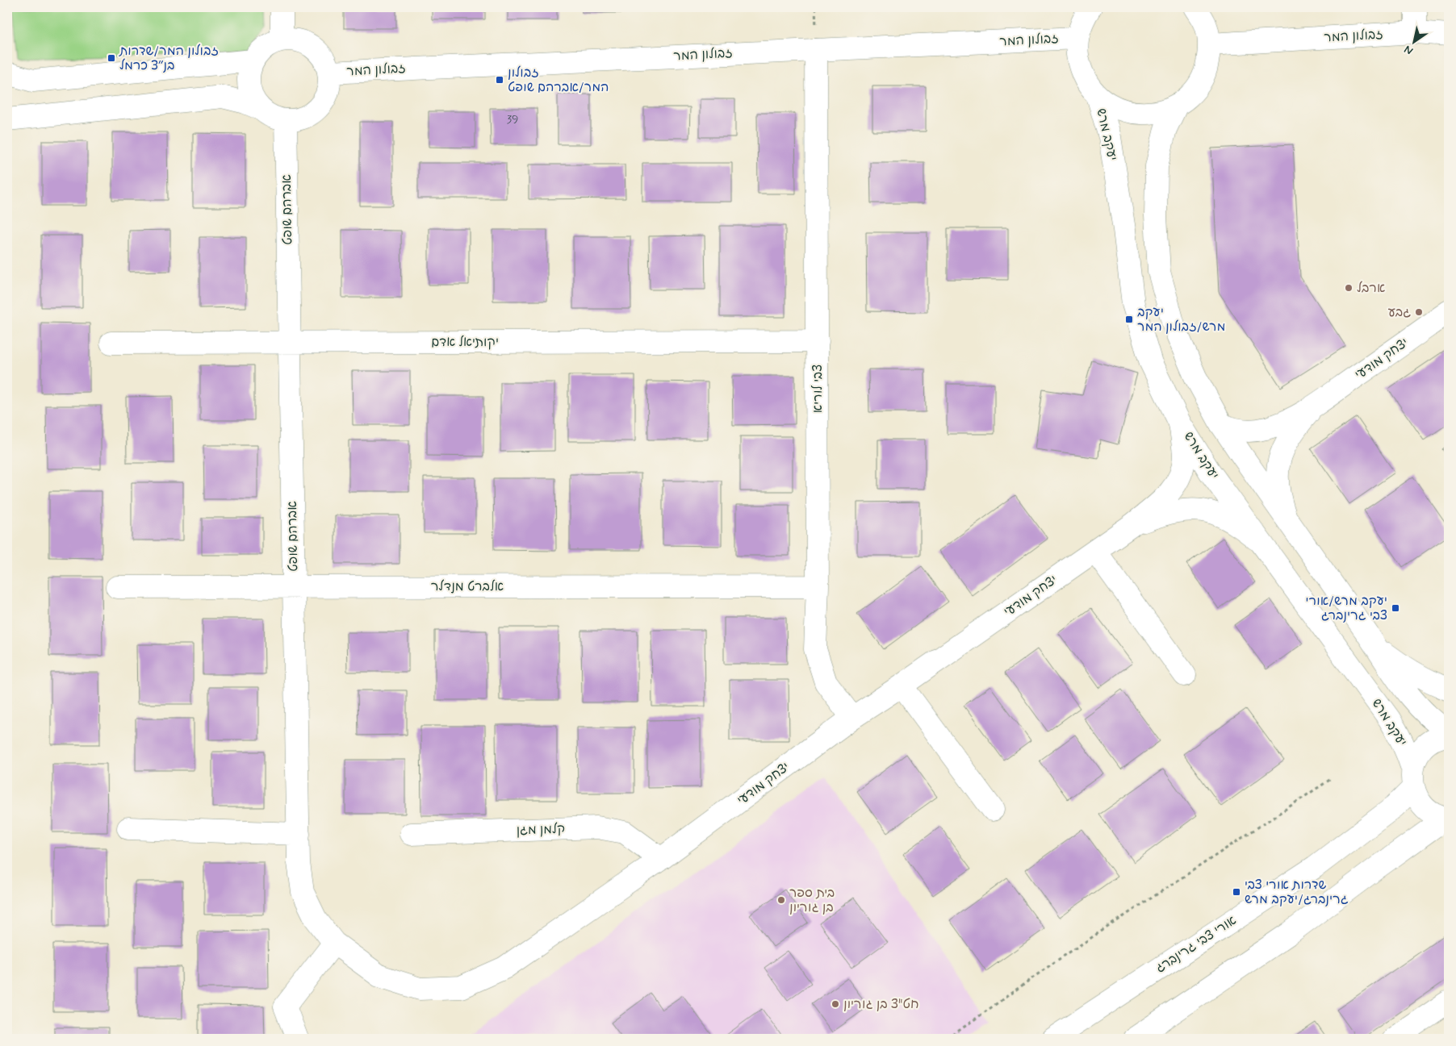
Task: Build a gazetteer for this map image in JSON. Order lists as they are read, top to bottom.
{
  "streets": {
    "street": [
      "זבולון המר",
      "יעקב מרש",
      "אברהם שופט",
      "יקותיאל אדם",
      "יצחק מודעי",
      "צבי לוריא",
      "אלברט מנדלר",
      "קלמן מגן",
      "אורי צבי גרינברג"
    ]
  },
  "crossings": [
    ["זבולון המר", "אברהם שופט"],
    ["זבולון המר", "צבי לוריא"],
    ["יעקב מרש", "יצחק מודעי"],
    ["יעקב מרש", "אורי צבי גרינברג"],
    ["אברהם שופט", "יקותיאל אדם"],
    ["אברהם שופט", "יצחק מודעי"],
    ["אברהם שופט", "אלברט מנדלר"],
    ["יקותיאל אדם", "צבי לוריא"],
    ["יצחק מודעי", "צבי לוריא"],
    ["יצחק מודעי", "קלמן מגן"],
    ["צבי לוריא", "אלברט מנדלר"]
  ],
  "places": {
    "transit": [
      "זבולון המר/שדרות בנ״צ כרמל",
      "זבולון המר/אברהם שופט",
      "יעקב מרש/זבולון המר",
      "יעקב מרש/אורי צבי גרינברג",
      "שדרות אורי צבי גרינברג/יעקב מרש"
    ],
    "other": [
      "ארבל",
      "גבע",
      "בית ספר בן גוריון",
      "חט\"צ בן גוריון"
    ]
  },
  "house_numbers": ["39"],
  "north": "bottom left"
}
